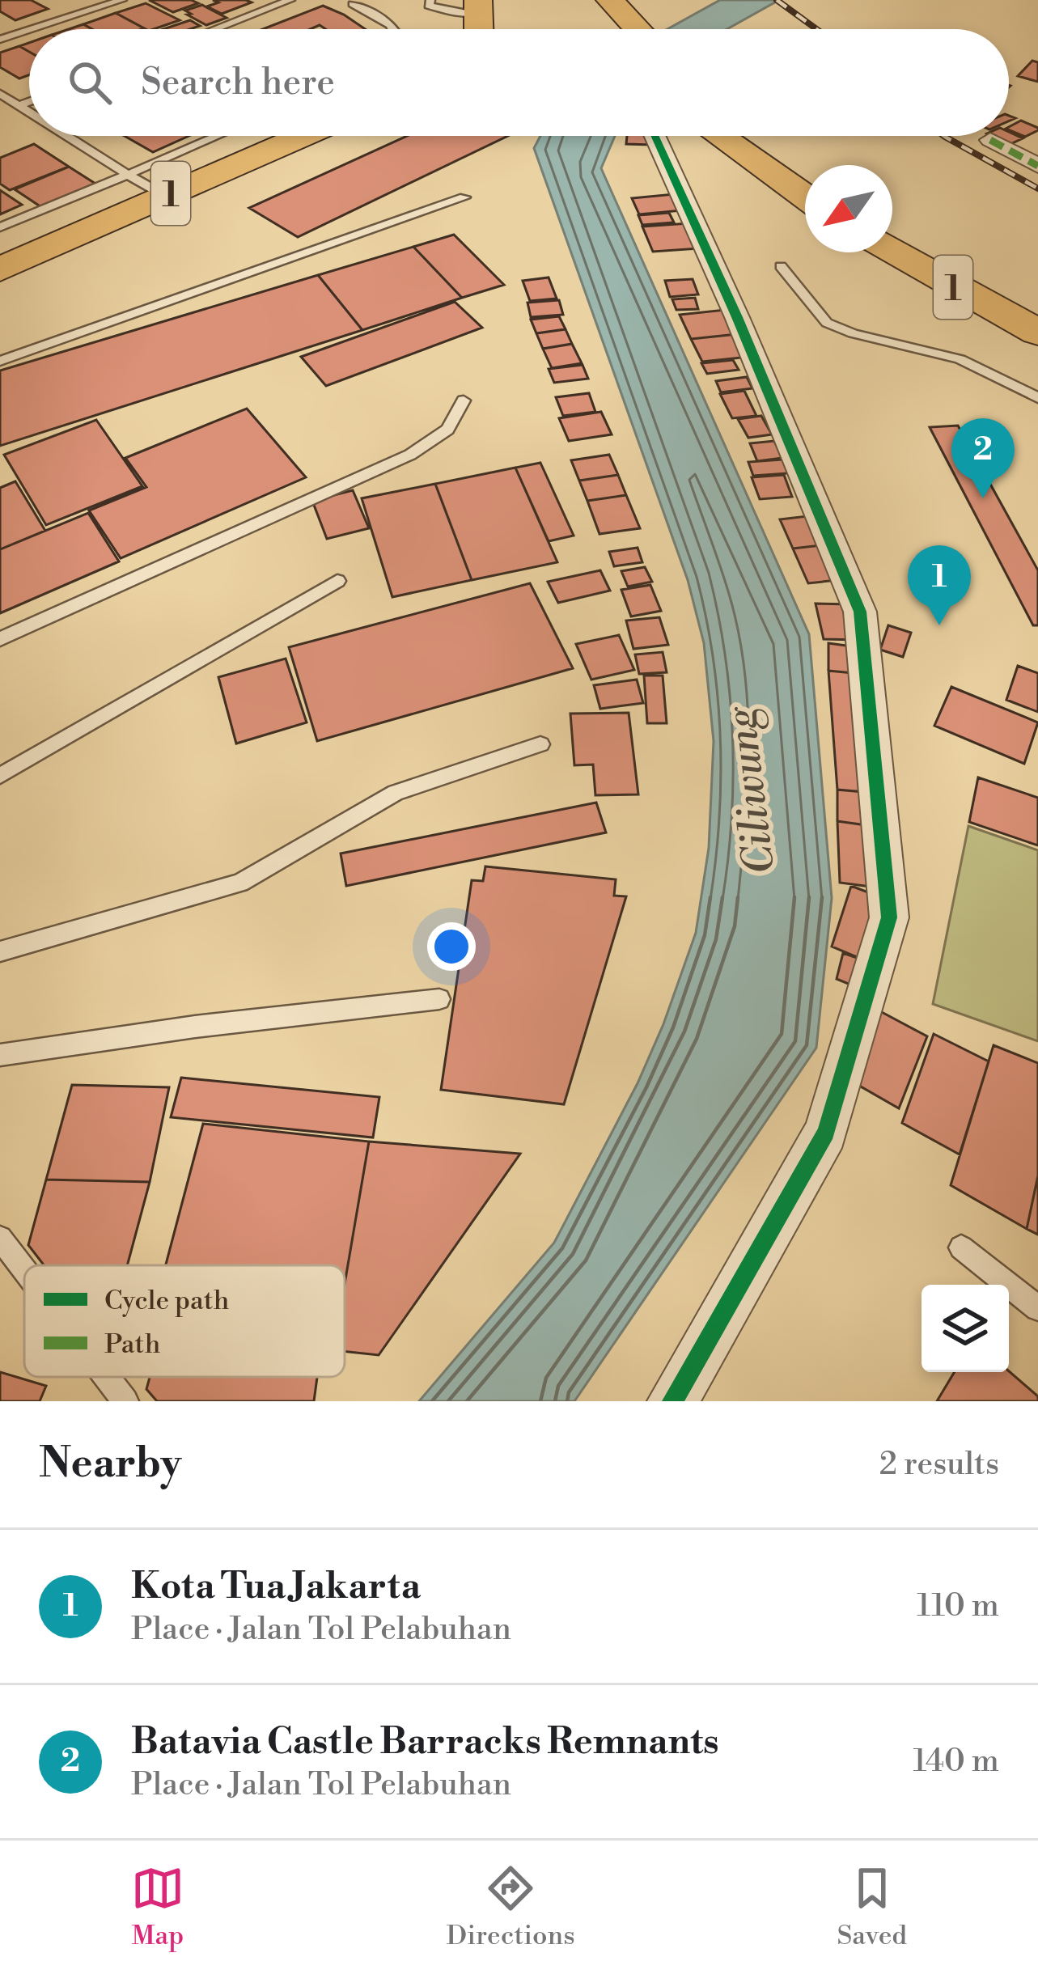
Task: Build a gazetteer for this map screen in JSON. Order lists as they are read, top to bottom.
{
  "streets": {
    "highway": ["1"]
  },
  "water": ["Ciliwung"],
  "legend": ["Cycle path", "Path"],
  "north": "bottom left",
  "page": {
    "search": "Search here",
    "pins": ["2", "1"],
    "heading": ["Nearby", "2 results"],
    "list": [
      {
        "mark": "1",
        "name": "Kota Tua Jakarta",
        "note": "Place · Jalan Tol Pelabuhan",
        "value": "110 m"
      },
      {
        "mark": "2",
        "name": "Batavia Castle Barracks Remnants",
        "note": "Place · Jalan Tol Pelabuhan",
        "value": "140 m"
      }
    ],
    "nav": ["Map", "Directions", "Saved"]
  }
}
